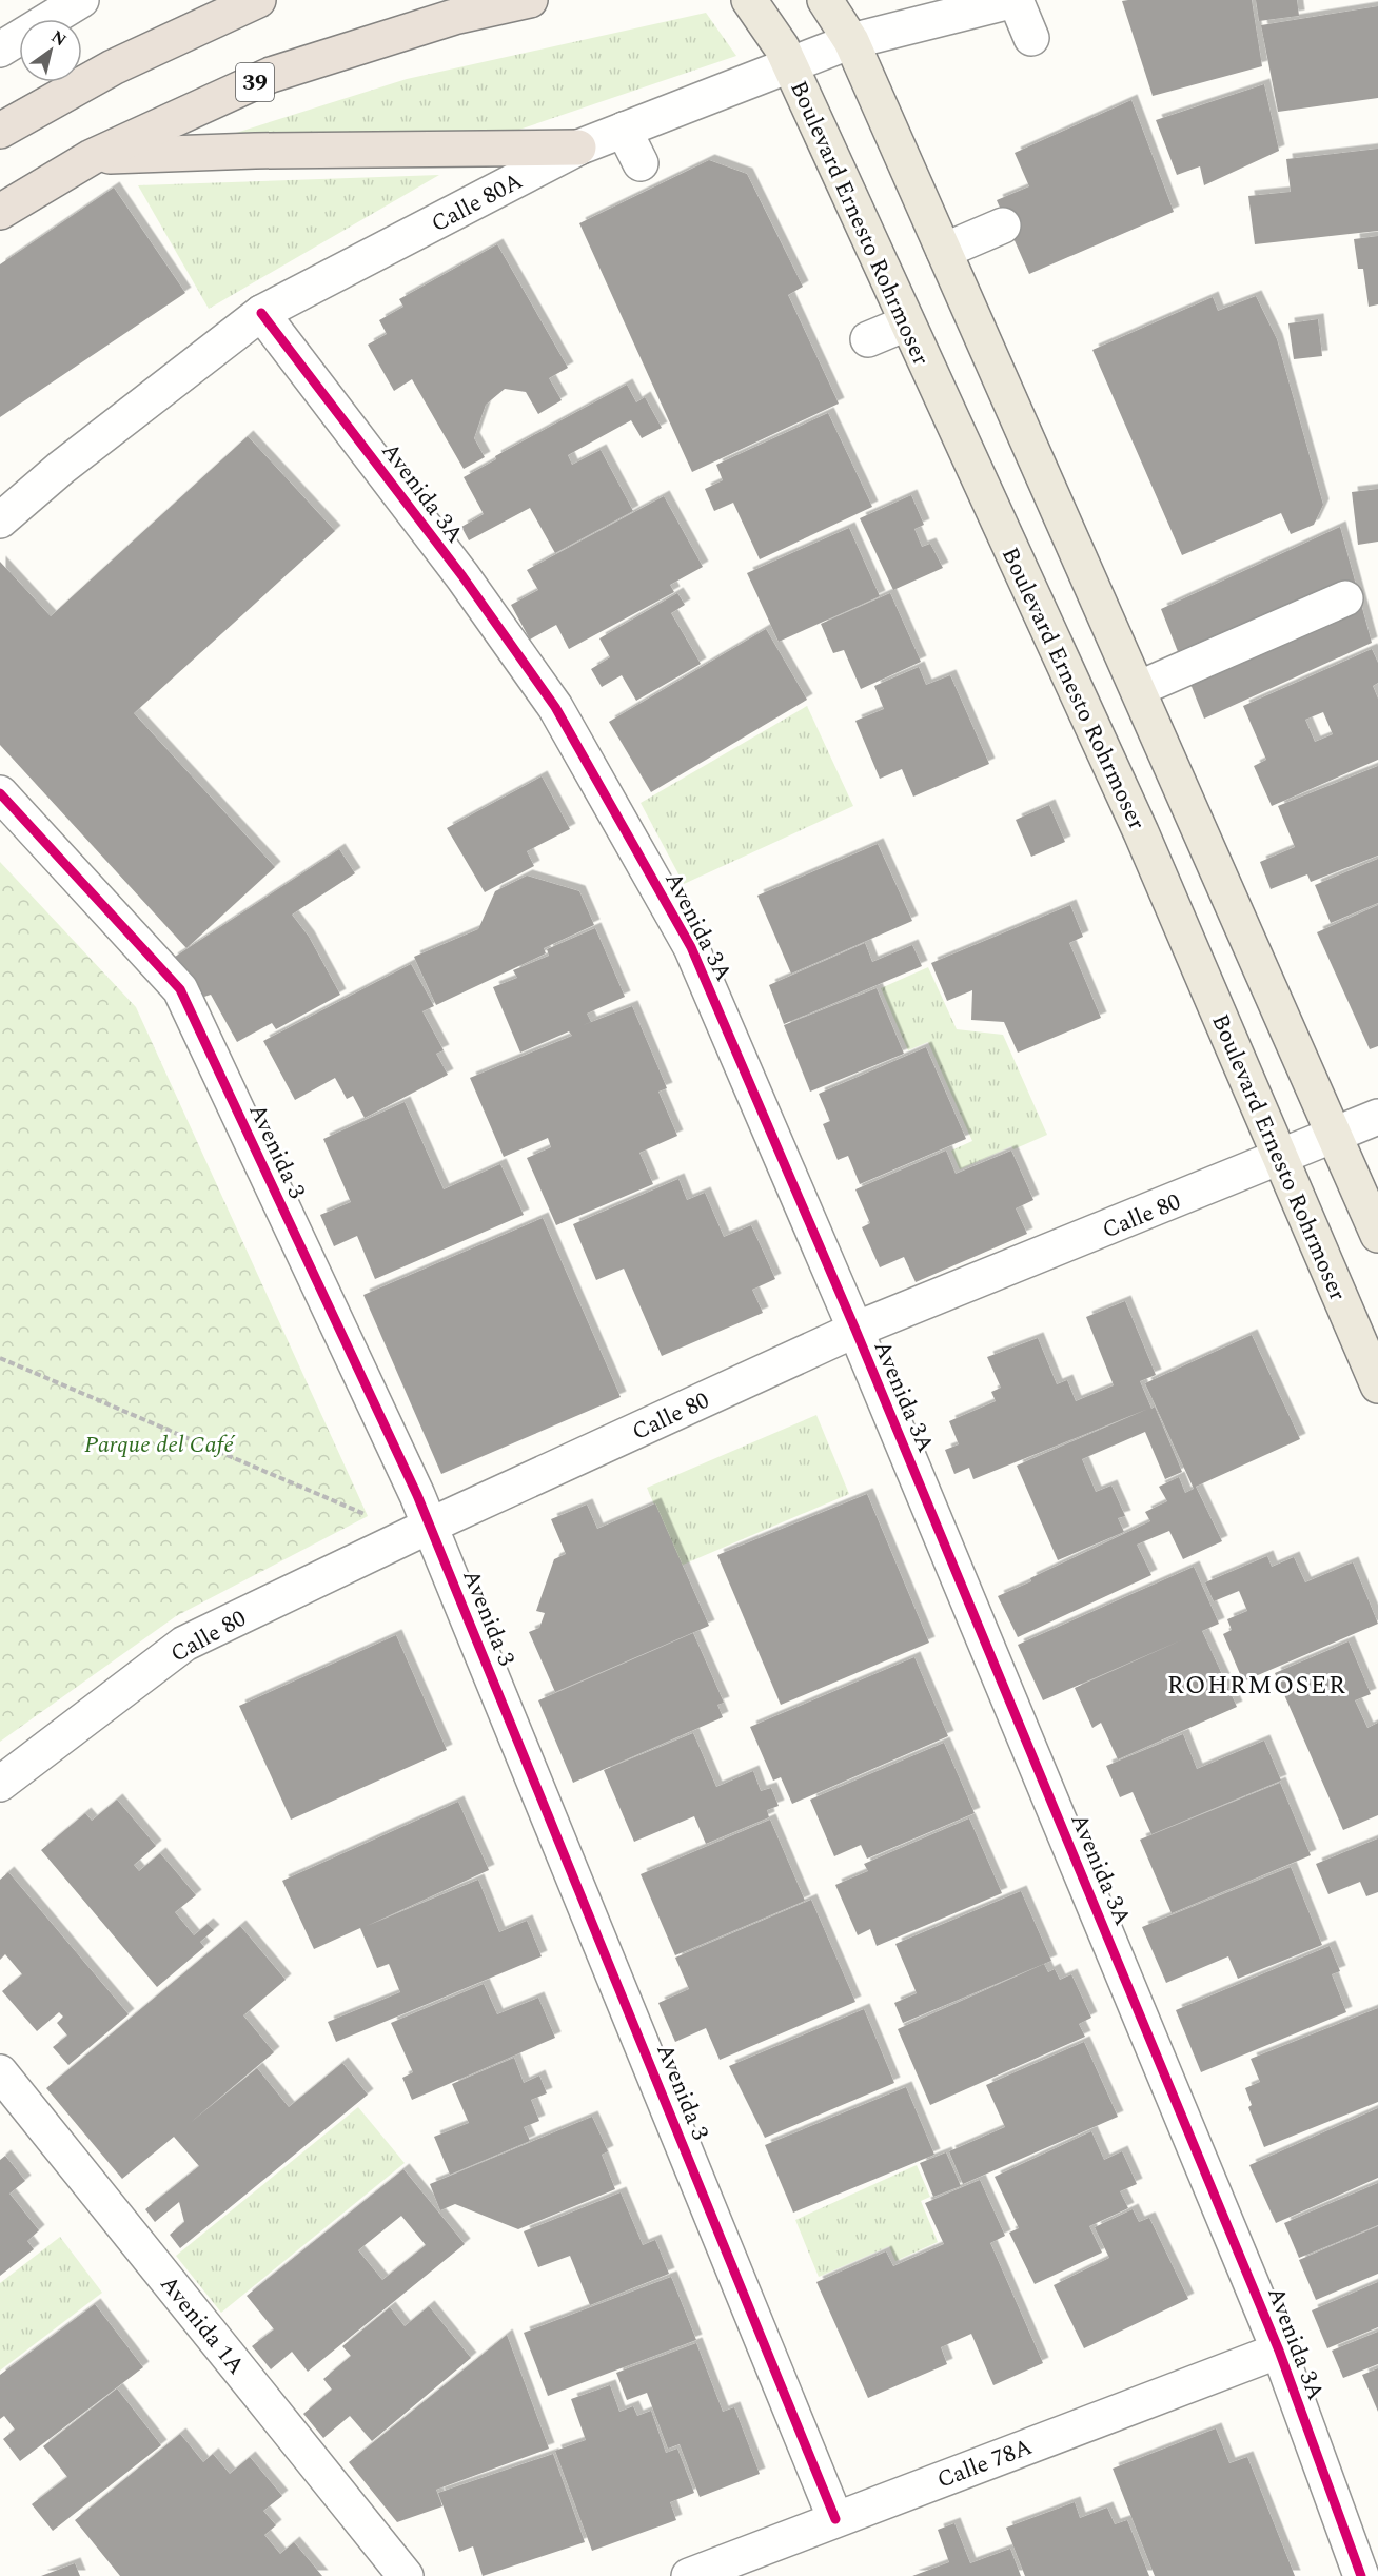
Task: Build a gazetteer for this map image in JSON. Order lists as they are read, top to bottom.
{
  "streets": {
    "highway": ["39"],
    "main road": ["Boulevard Ernesto Rohrmoser"],
    "street": [
      "Calle 80A",
      "Avenida 3A",
      "Avenida 3",
      "Calle 80",
      "Avenida 1A",
      "Calle 78A"
    ]
  },
  "crossings": [
    ["Calle 80A", "Boulevard Ernesto Rohrmoser"],
    ["Calle 80A", "Avenida 3A"],
    ["Boulevard Ernesto Rohrmoser", "Calle 80"],
    ["Avenida 3A", "Calle 80"],
    ["Avenida 3A", "Calle 78A"],
    ["Avenida 3", "Calle 80"],
    ["Avenida 3", "Calle 78A"]
  ],
  "districts": ["ROHRMOSER"],
  "parks": ["Parque del Café"],
  "north": "top right"
}
